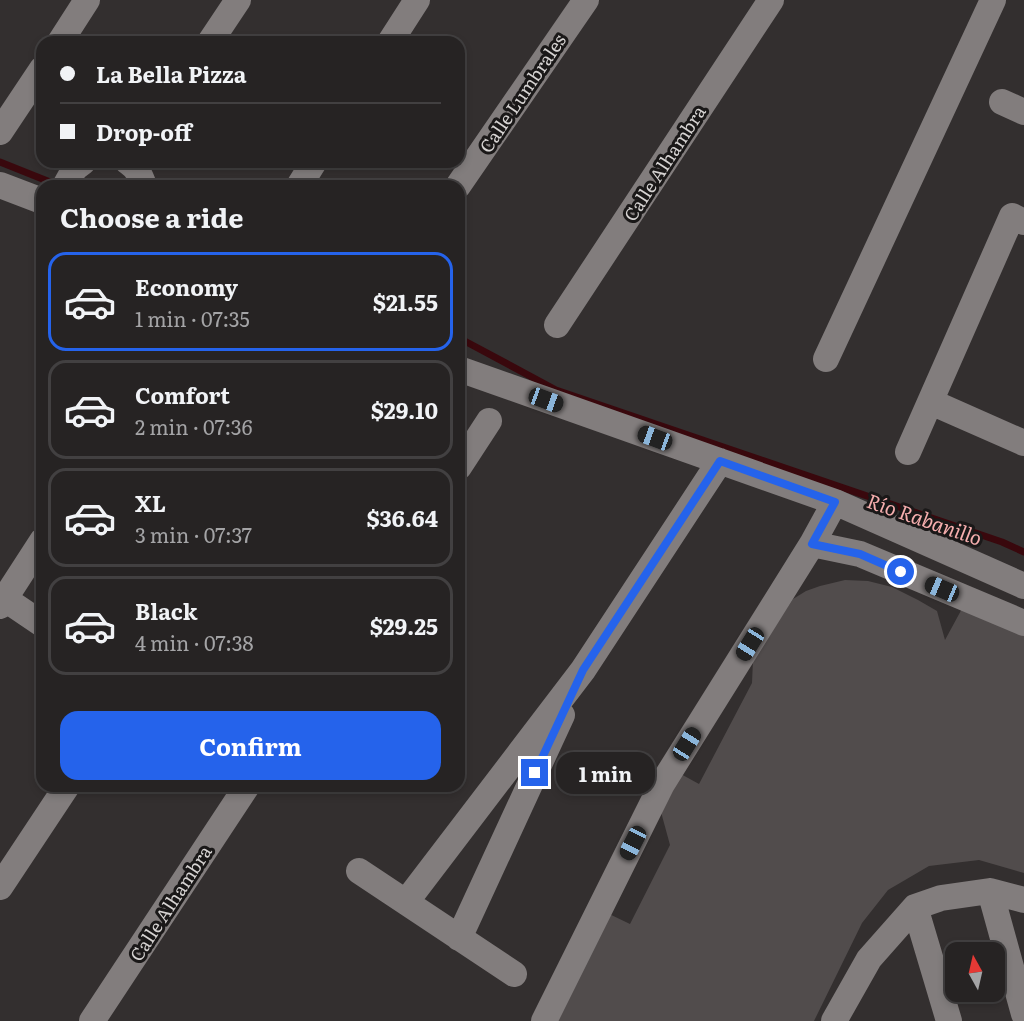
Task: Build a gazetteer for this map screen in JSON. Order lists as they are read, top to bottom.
{
  "streets": {
    "street": ["Calle Lumbrales", "Calle Alhambra"]
  },
  "water": ["Río Rabanillo"],
  "north": "top",
  "page": {
    "banner": ["La Bella Pizza", "Drop-off"],
    "heading": "Choose a ride",
    "list": [
      {
        "name": "Economy",
        "note": "1 min · 07:35",
        "value": "$21.55"
      },
      {
        "name": "Comfort",
        "note": "2 min · 07:36",
        "value": "$29.10"
      },
      {
        "name": "XL",
        "note": "3 min · 07:37",
        "value": "$36.64"
      },
      {
        "name": "Black",
        "note": "4 min · 07:38",
        "value": "$29.25"
      }
    ],
    "buttons": "Confirm",
    "bubble": "1 min"
  }
}
